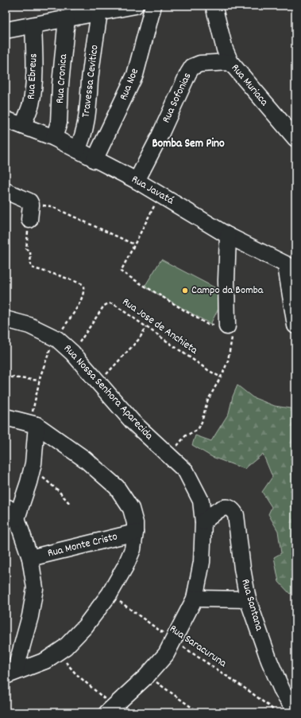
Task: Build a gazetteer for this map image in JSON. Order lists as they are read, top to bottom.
{
  "streets": {
    "street": [
      "Rua Ebreus",
      "Rua Cronica",
      "Travessa Cevitico",
      "Rua Noe",
      "Rua Muriaca",
      "Rua Sofonias",
      "Rua Javatá",
      "Rua Nossa Senhora Aparecida",
      "Rua Monte Cristo",
      "Rua Santana"
    ],
    "path": ["Rua Jose de Anchieta", "Rua Saracuruna"]
  },
  "crossings": [
    ["Rua Ebreus", "Rua Javatá"],
    ["Rua Cronica", "Rua Javatá"],
    ["Travessa Cevitico", "Rua Javatá"],
    ["Rua Noe", "Rua Javatá"],
    ["Rua Muriaca", "Rua Sofonias"],
    ["Rua Sofonias", "Rua Javatá"],
    ["Rua Jose de Anchieta", "Rua Nossa Senhora Aparecida"],
    ["Rua Nossa Senhora Aparecida", "Rua Santana"]
  ],
  "districts": ["Bomba Sem Pino"],
  "places": ["Campo da Bomba"]
}
